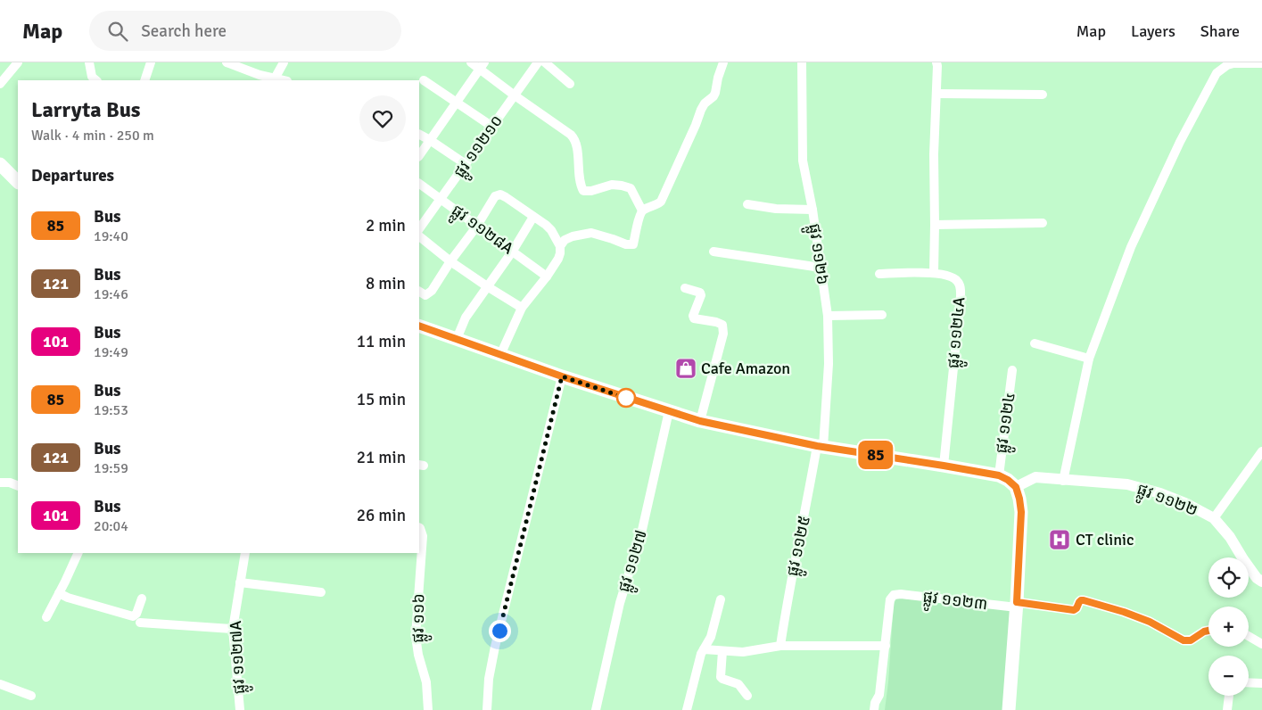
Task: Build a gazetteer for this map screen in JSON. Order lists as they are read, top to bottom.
{
  "streets": {
    "street": [
      "ផ្លូវ ១១២១០",
      "ផ្លូវ ១១២៨A",
      "ផ្លូវ ១១២៦",
      "ផ្លូវ ១១២៤A",
      "ផ្លូវ ១១២៤",
      "ផ្លូវ ១១២២",
      "ផ្លូវ ១១២៥",
      "ផ្លូវ ១១២៧",
      "ផ្លូវ ១១២៣",
      "ផ្លូវ ១១៦",
      "ផ្លូវ ១១២៧A"
    ]
  },
  "crossings": [
    ["ផ្លូវ ១១២១០", "ផ្លូវ ១១២៨A"],
    ["ផ្លូវ ១១២៦", "ផ្លូវ ១១២៥"]
  ],
  "places": {
    "shop": ["Cafe Amazon"],
    "hospital": ["CT clinic"]
  },
  "lines": ["bus line 85"],
  "page": {
    "header": "Map",
    "search": "Search here",
    "nav": ["Map", "Layers", "Share"],
    "on_map": "85",
    "heading": [
      ["Larryta Bus", "Walk · 4 min · 250 m"],
      "Departures"
    ],
    "list": [
      {
        "mark": "85",
        "name": "Bus",
        "note": "19:40",
        "value": "2 min"
      },
      {
        "mark": "121",
        "name": "Bus",
        "note": "19:46",
        "value": "8 min"
      },
      {
        "mark": "101",
        "name": "Bus",
        "note": "19:49",
        "value": "11 min"
      },
      {
        "mark": "85",
        "name": "Bus",
        "note": "19:53",
        "value": "15 min"
      },
      {
        "mark": "121",
        "name": "Bus",
        "note": "19:59",
        "value": "21 min"
      },
      {
        "mark": "101",
        "name": "Bus",
        "note": "20:04",
        "value": "26 min"
      }
    ],
    "map_buttons": ["+", "−"]
  }
}
